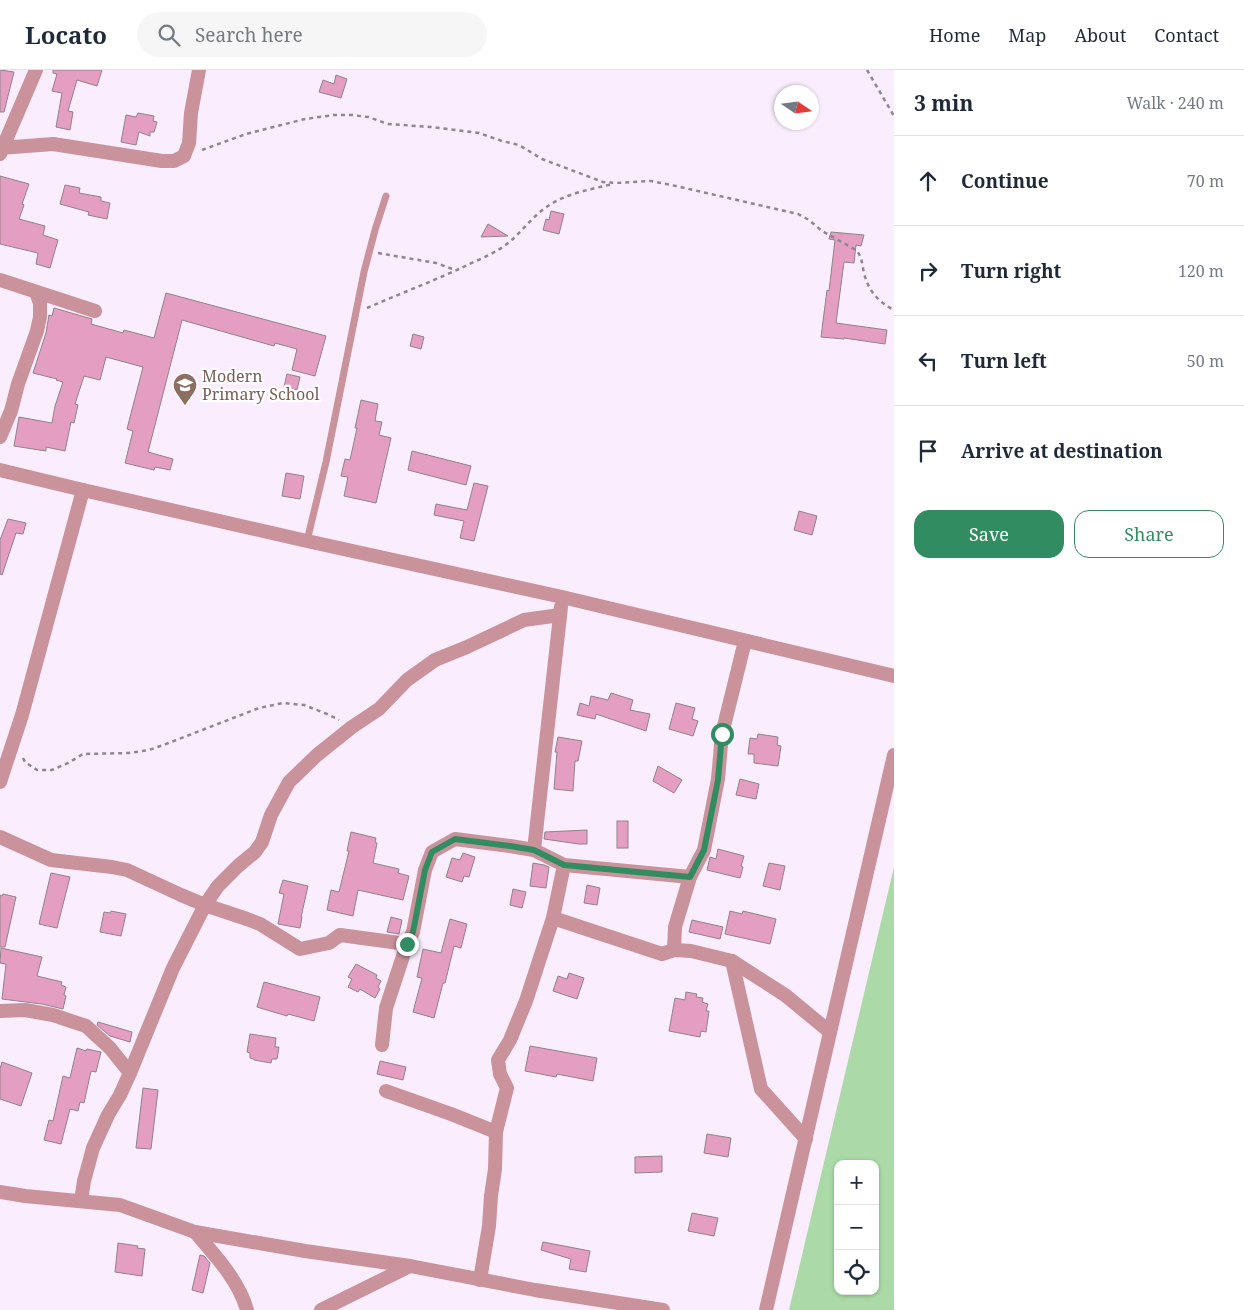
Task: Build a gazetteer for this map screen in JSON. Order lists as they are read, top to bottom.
{
  "places": {
    "school or university": ["Modern Primary School"]
  },
  "north": "right",
  "page": {
    "header": "Locato",
    "search": "Search here",
    "nav": [
      "Home",
      "Map",
      "About",
      "Contact"
    ],
    "heading": ["3 min", "Walk · 240 m"],
    "list": [
      ["Continue", "70 m"],
      ["Turn right", "120 m"],
      ["Turn left", "50 m"],
      "Arrive at destination"
    ],
    "buttons": ["Save", "Share"],
    "map_buttons": ["+", "−"]
  }
}
